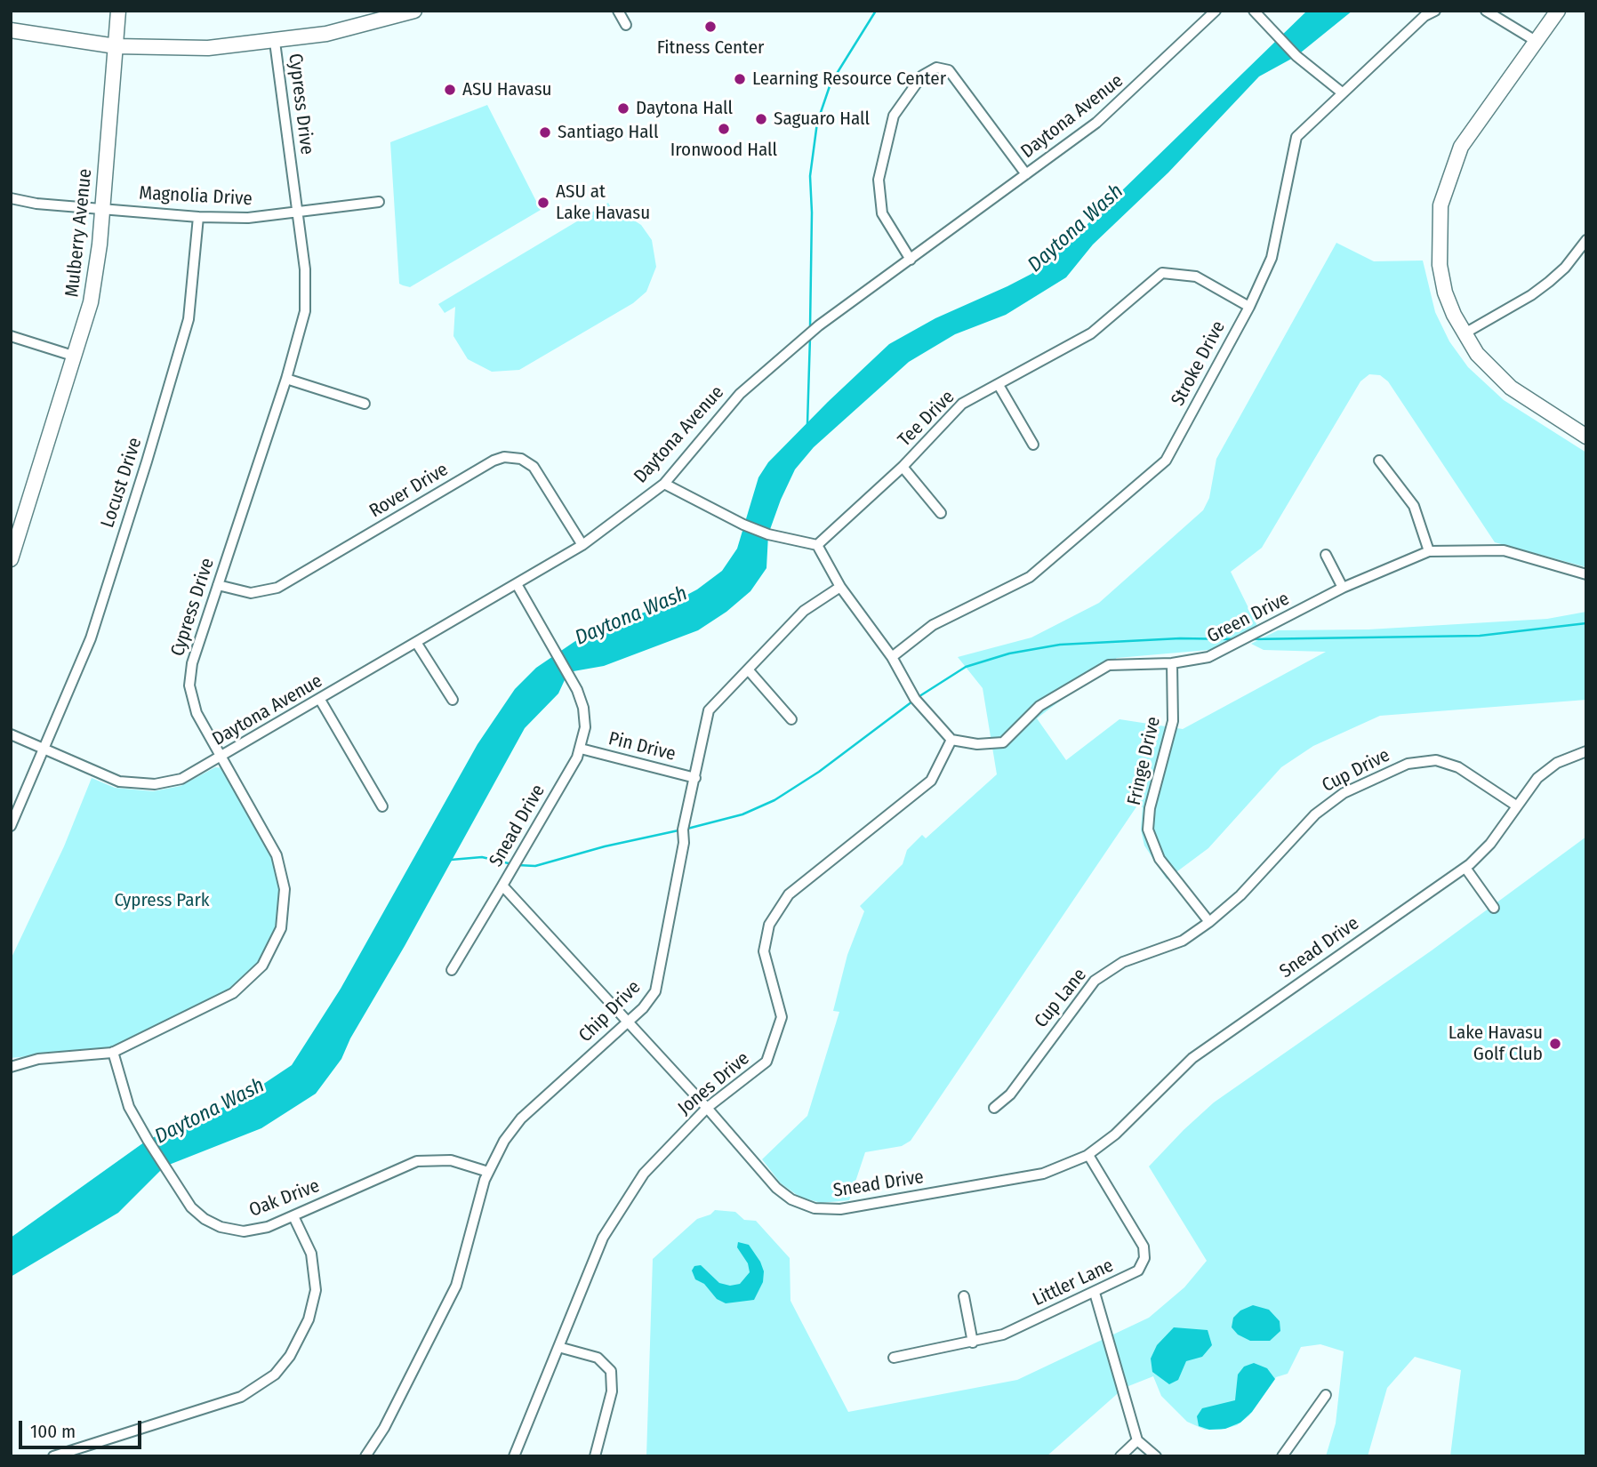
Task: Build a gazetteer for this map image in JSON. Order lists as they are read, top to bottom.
{
  "streets": {
    "street": [
      "Cypress Drive",
      "Daytona Avenue",
      "Magnolia Drive",
      "Mulberry Avenue",
      "Stroke Drive",
      "Tee Drive",
      "Locust Drive",
      "Rover Drive",
      "Green Drive",
      "Pin Drive",
      "Fringe Drive",
      "Cup Drive",
      "Snead Drive",
      "Cup Lane",
      "Chip Drive",
      "Jones Drive",
      "Oak Drive",
      "Littler Lane"
    ]
  },
  "crossings": [
    ["Cypress Drive", "Daytona Avenue"],
    ["Cypress Drive", "Magnolia Drive"],
    ["Cypress Drive", "Rover Drive"],
    ["Cypress Drive", "Oak Drive"],
    ["Daytona Avenue", "Locust Drive"],
    ["Daytona Avenue", "Rover Drive"],
    ["Daytona Avenue", "Snead Drive"],
    ["Magnolia Drive", "Mulberry Avenue"],
    ["Magnolia Drive", "Locust Drive"],
    ["Stroke Drive", "Tee Drive"],
    ["Green Drive", "Fringe Drive"],
    ["Green Drive", "Jones Drive"],
    ["Pin Drive", "Snead Drive"],
    ["Pin Drive", "Chip Drive"],
    ["Fringe Drive", "Cup Drive"],
    ["Fringe Drive", "Cup Lane"],
    ["Cup Drive", "Snead Drive"],
    ["Cup Drive", "Cup Lane"],
    ["Snead Drive", "Chip Drive"],
    ["Snead Drive", "Jones Drive"],
    ["Snead Drive", "Littler Lane"],
    ["Chip Drive", "Oak Drive"]
  ],
  "water": ["Daytona Wash"],
  "parks": ["Cypress Park"],
  "places": [
    "Fitness Center",
    "Learning Resource Center",
    "ASU Havasu",
    "Daytona Hall",
    "Saguaro Hall",
    "Ironwood Hall",
    "Santiago Hall",
    "ASU at Lake Havasu",
    "Lake Havasu Golf Club"
  ],
  "scale_bar": "100 m"
}
